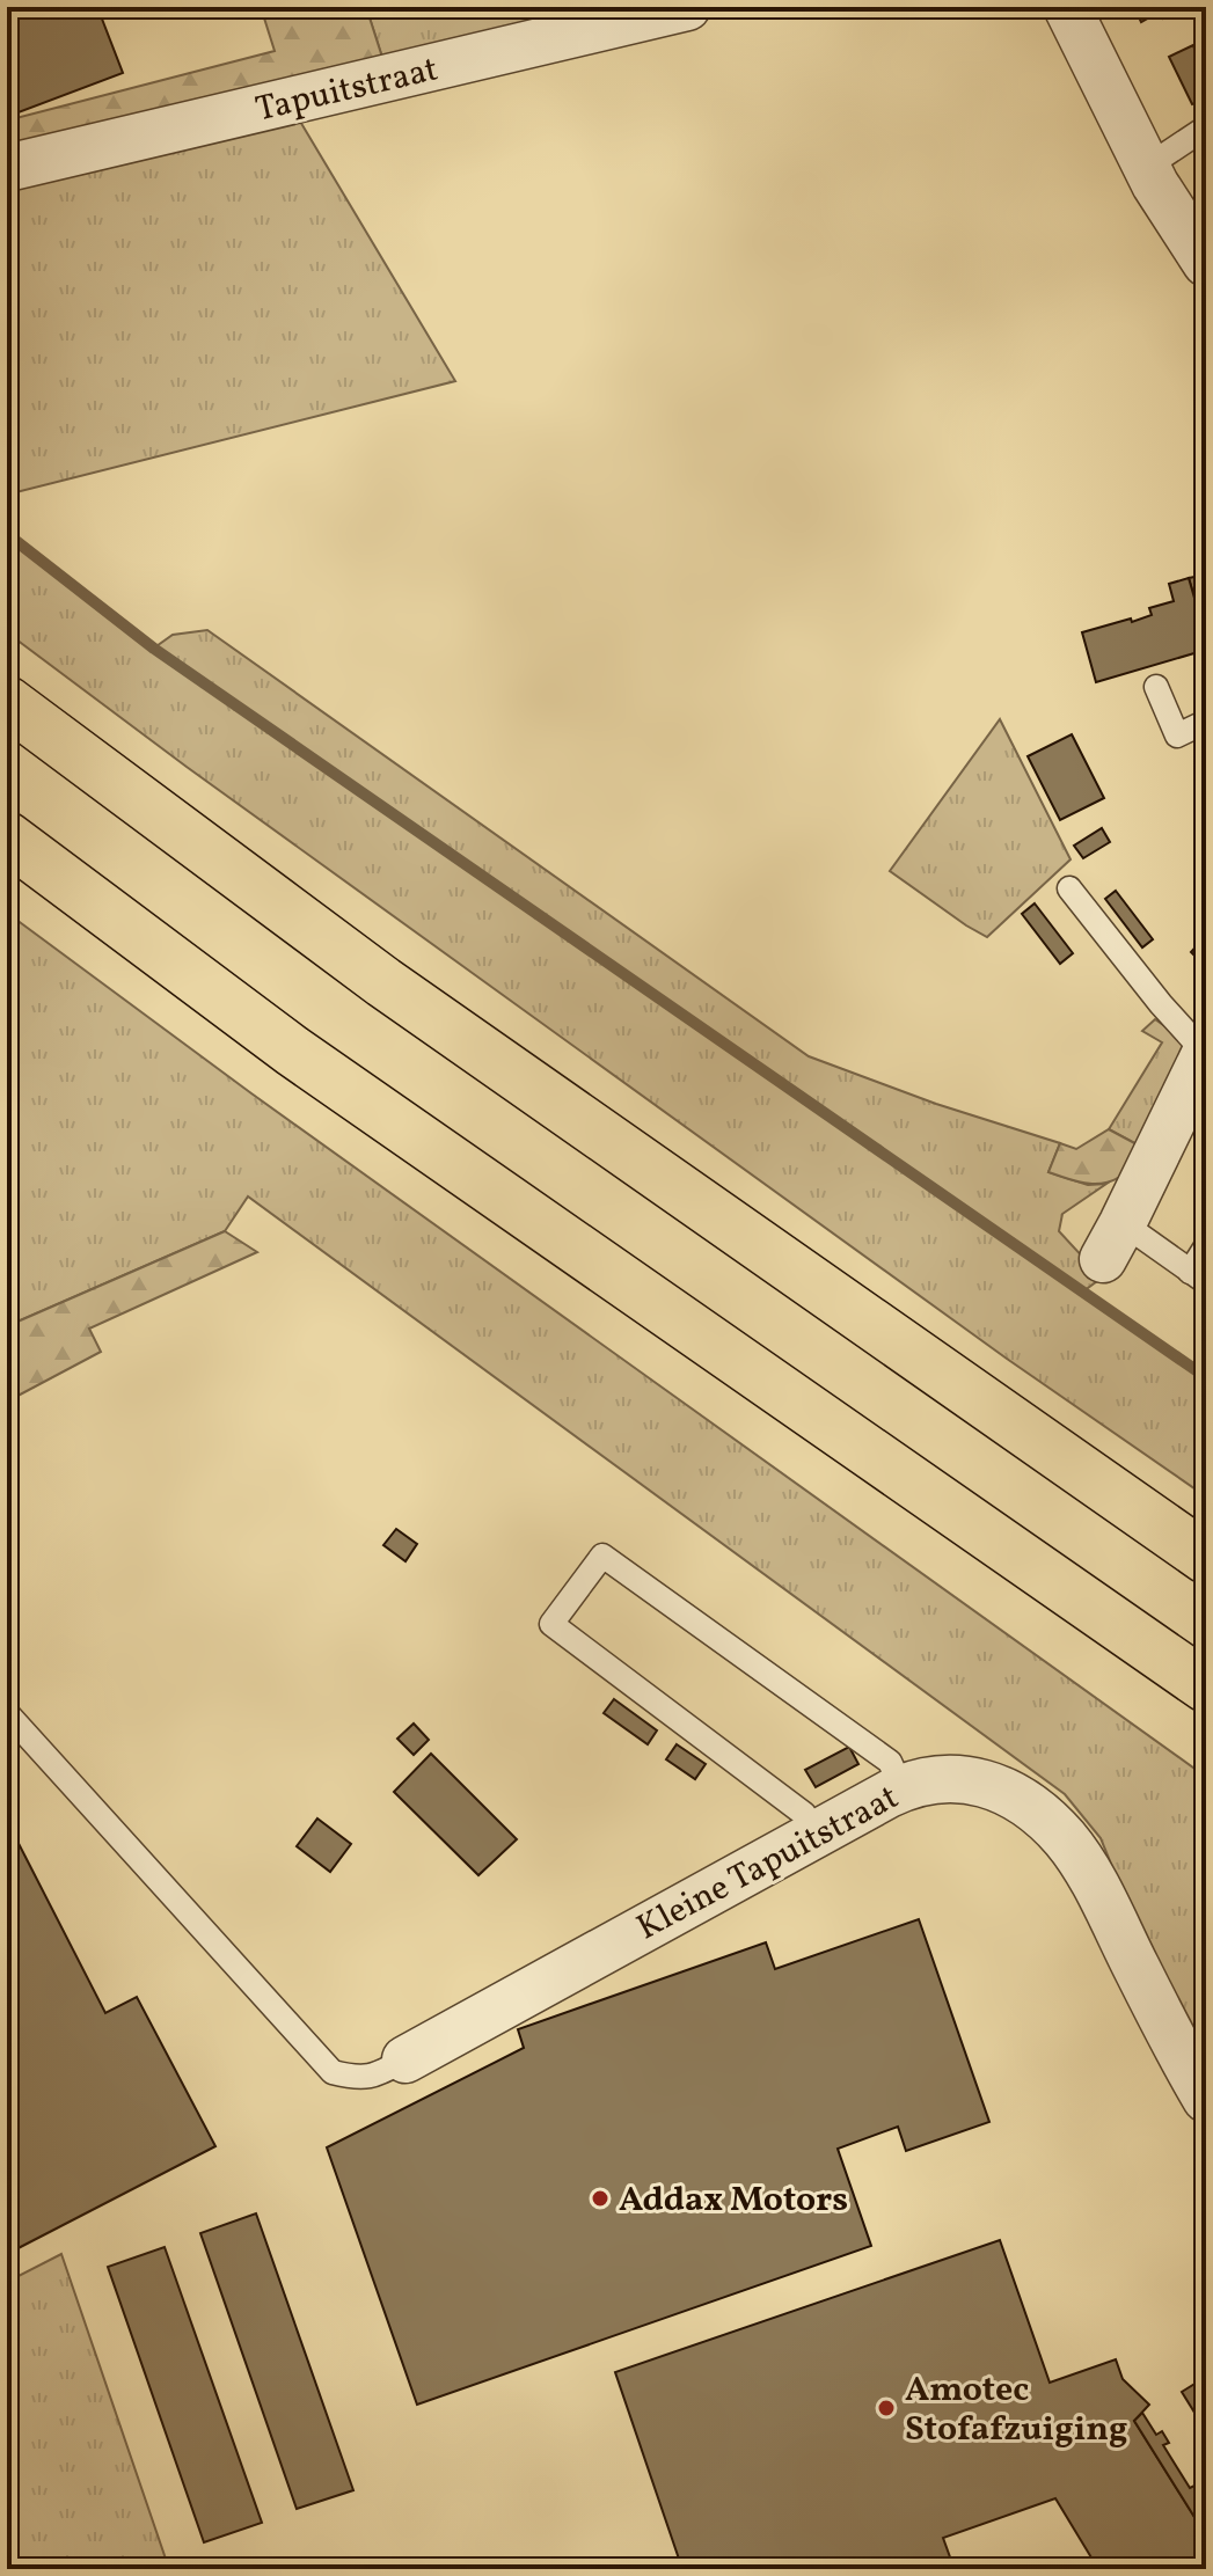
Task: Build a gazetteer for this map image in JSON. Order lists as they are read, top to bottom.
{
  "streets": {
    "street": ["Tapuitstraat", "Kleine Tapuitstraat"]
  },
  "places": ["Addax Motors", "Amotec Stofafzuiging"]
}
